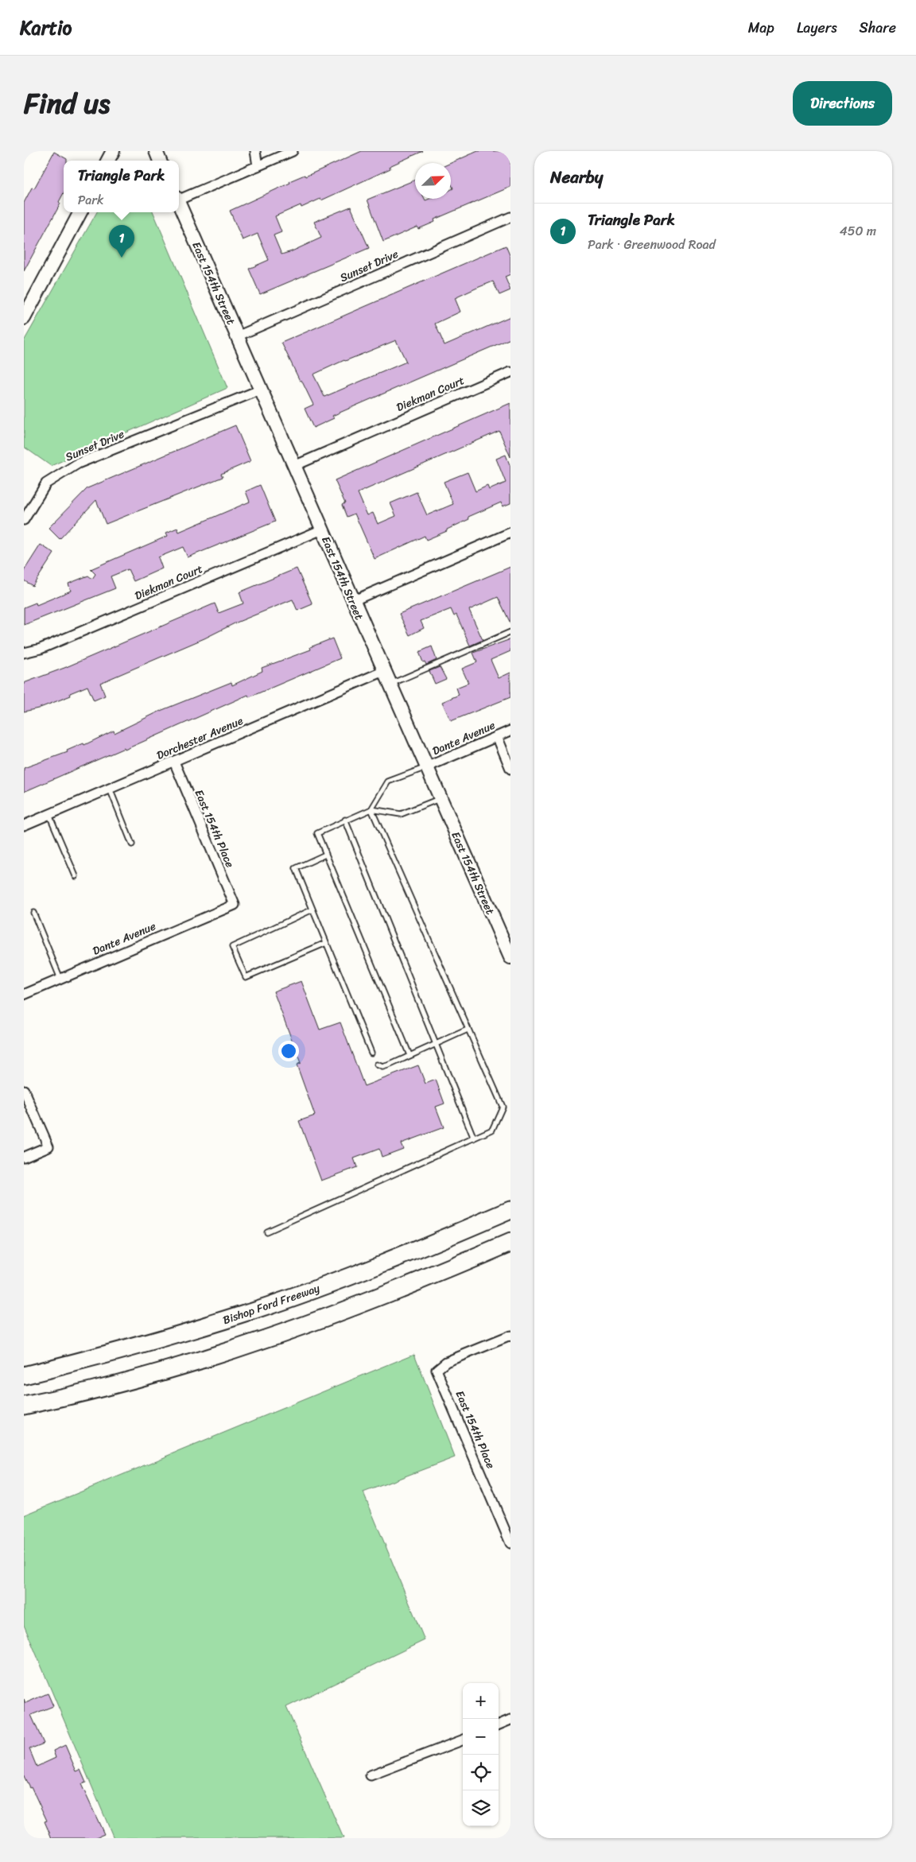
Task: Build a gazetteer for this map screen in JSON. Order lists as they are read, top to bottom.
{
  "streets": {
    "highway": ["Bishop Ford Freeway"],
    "street": [
      "Sunset Drive",
      "East 154th Street",
      "Diekman Court",
      "Dorchester Avenue",
      "Dante Avenue",
      "East 154th Place"
    ]
  },
  "crossings": [
    ["Sunset Drive", "East 154th Street"],
    ["East 154th Street", "Diekman Court"],
    ["East 154th Street", "Dorchester Avenue"],
    ["East 154th Street", "Dante Avenue"],
    ["Dorchester Avenue", "East 154th Place"],
    ["Dante Avenue", "East 154th Place"]
  ],
  "north": "top right",
  "page": {
    "header": "Kartio",
    "nav": ["Map", "Layers", "Share"],
    "title": "Find us",
    "buttons": "Directions",
    "heading": "Nearby",
    "popup": ["Triangle Park", "Park"],
    "list": [
      {
        "mark": "1",
        "name": "Triangle Park",
        "note": "Park · Greenwood Road",
        "value": "450 m"
      }
    ],
    "pins": "1",
    "map_buttons": ["+", "−"]
  }
}
